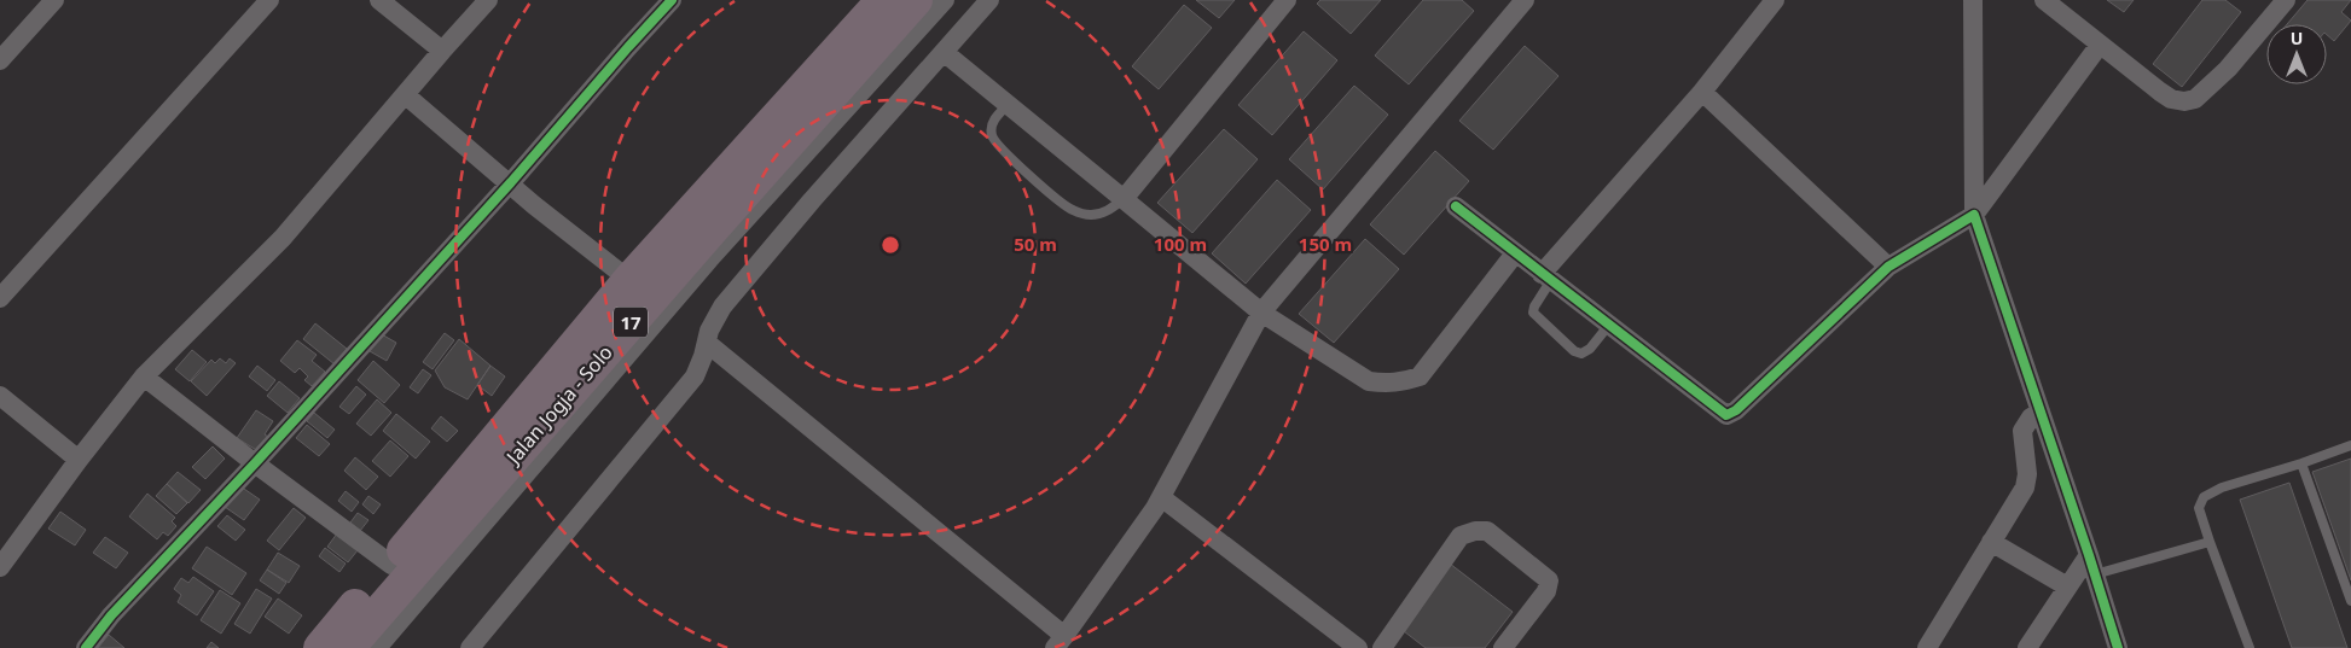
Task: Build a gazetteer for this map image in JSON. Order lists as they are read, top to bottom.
{
  "streets": {
    "highway": ["17", "Jalan Jogja - Solo"]
  },
  "north": "top",
  "rings": ["50 m", "100 m", "150 m"]
}
